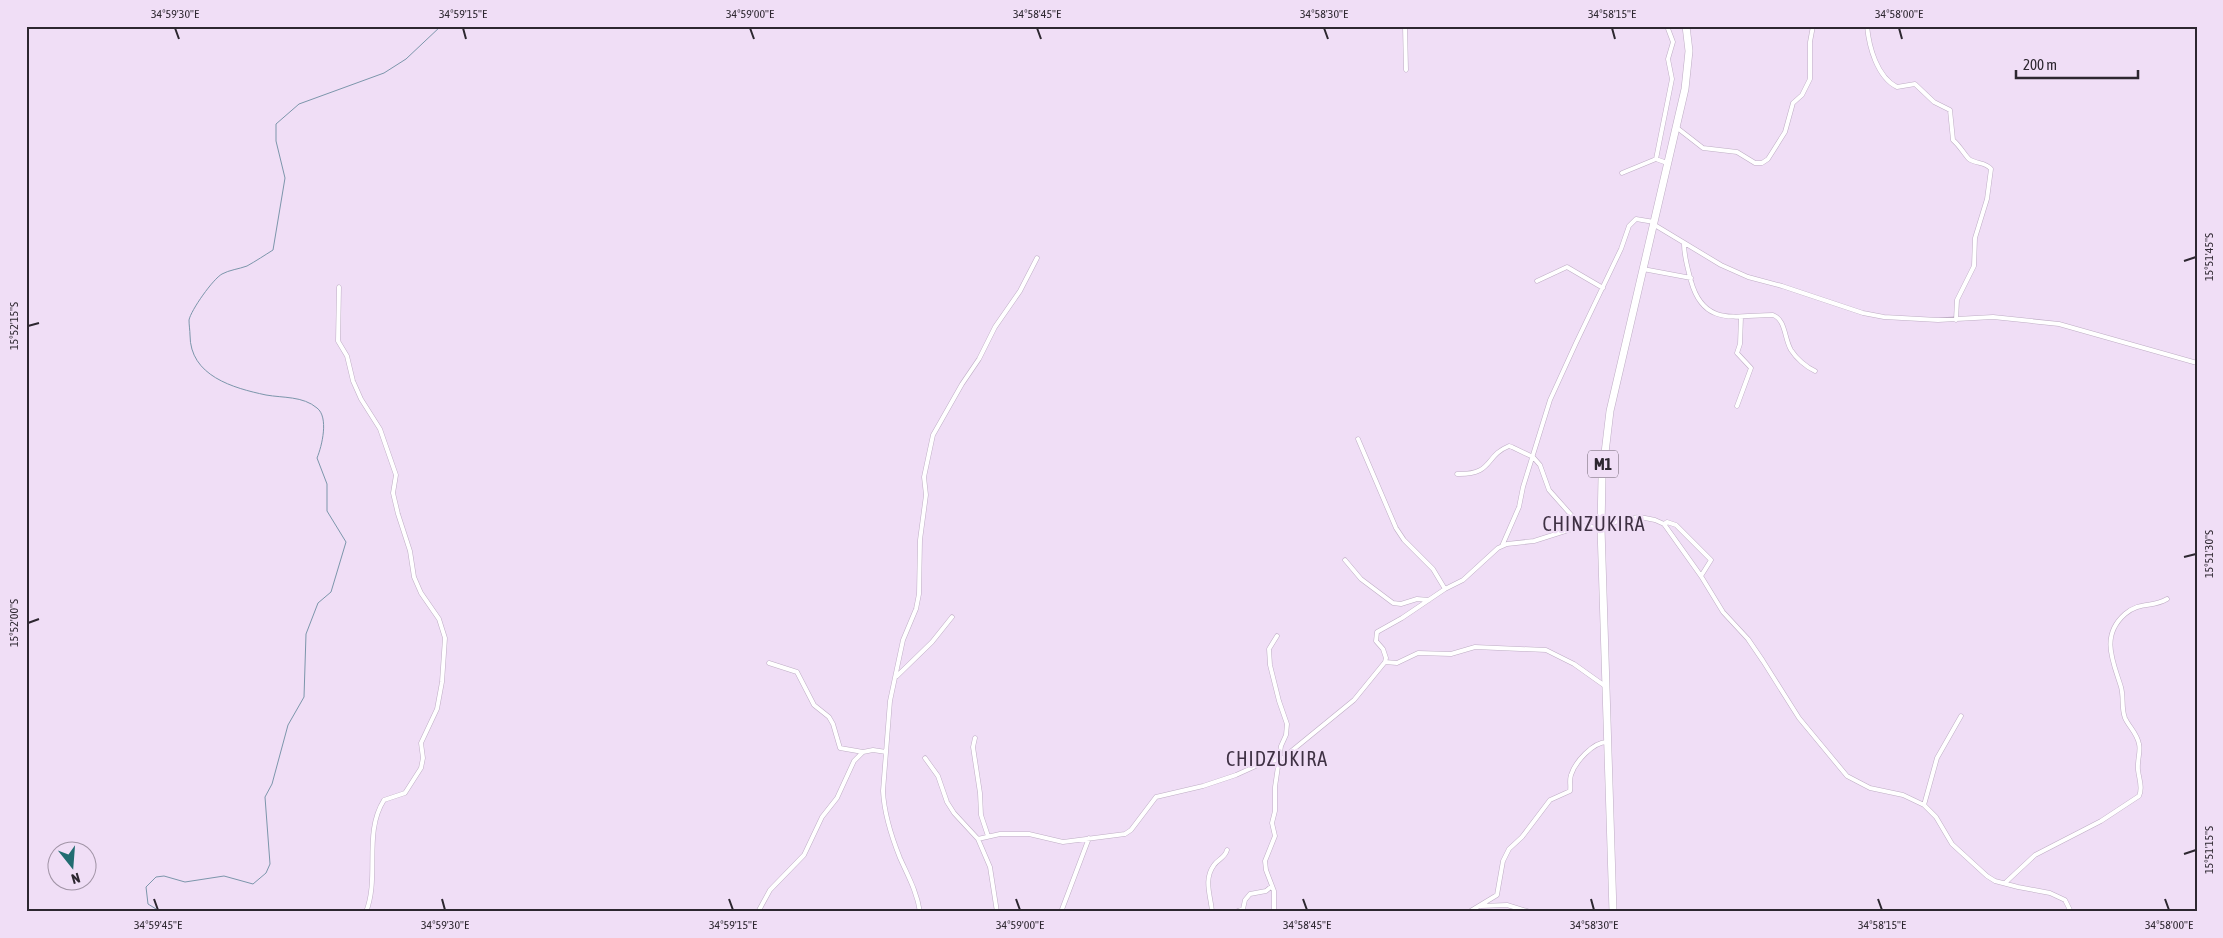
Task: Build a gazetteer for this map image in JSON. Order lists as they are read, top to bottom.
{
  "streets": {
    "highway": ["M1"]
  },
  "districts": ["CHINZUKIRA", "CHIDZUKIRA"],
  "scale_bar": "200 m",
  "north": "bottom",
  "coordinates": [
    "34°59'30\"E",
    "34°59'15\"E",
    "34°59'00\"E",
    "34°58'45\"E",
    "34°58'30\"E",
    "34°58'15\"E",
    "34°58'00\"E",
    "15°51'45\"S",
    "15°52'15\"S",
    "15°51'30\"S",
    "15°52'00\"S",
    "15°51'15\"S",
    "34°59'45\"E"
  ]
}
